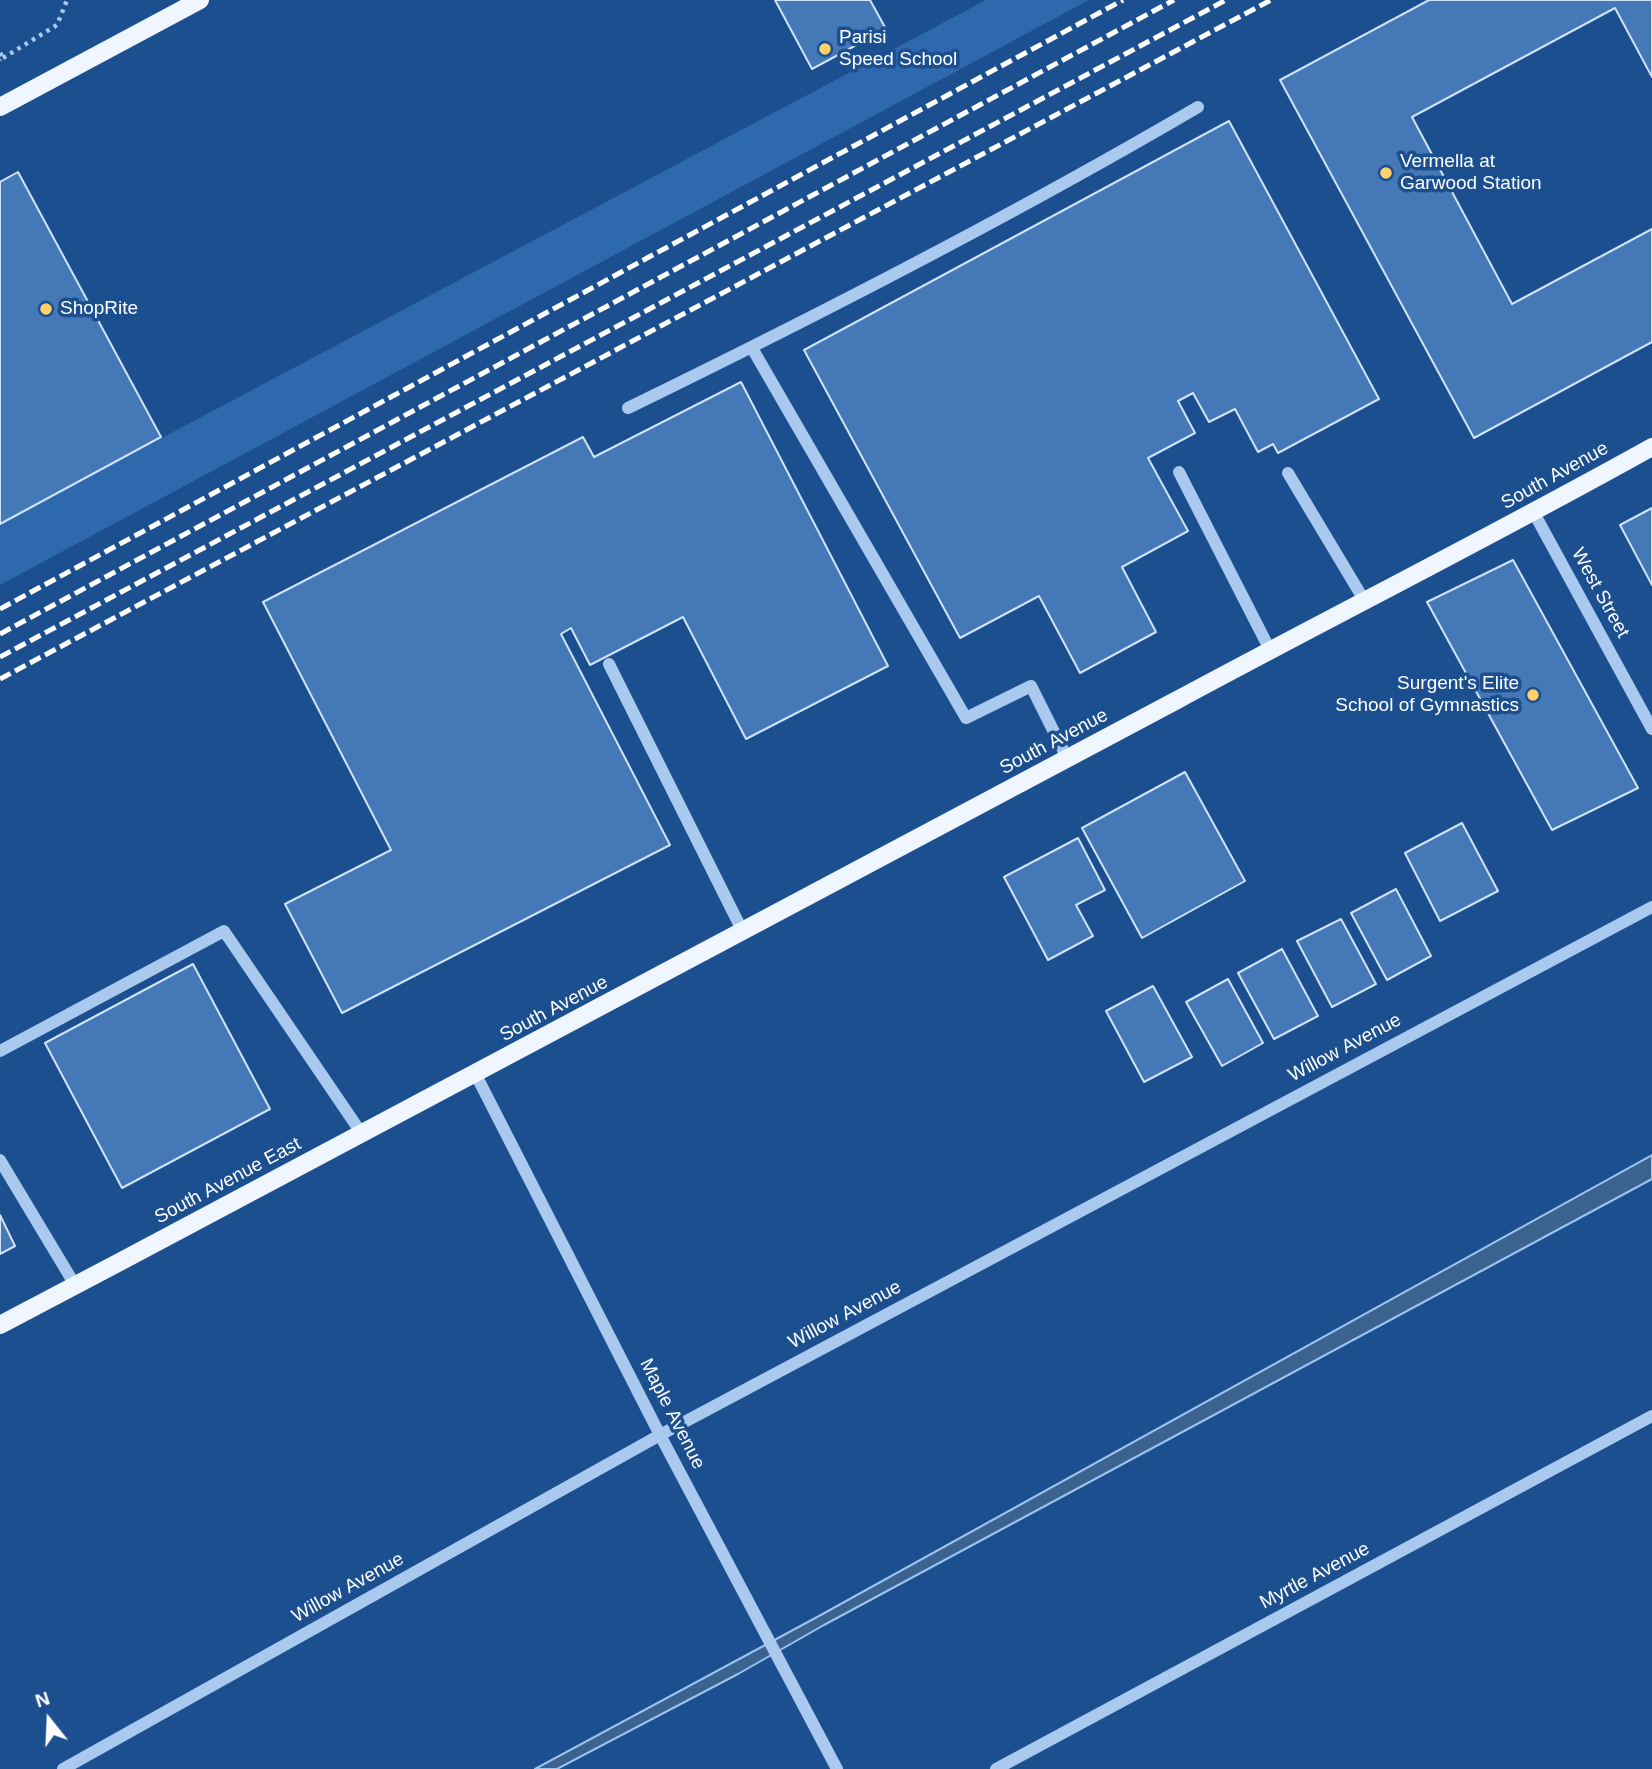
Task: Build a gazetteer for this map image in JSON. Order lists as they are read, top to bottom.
{
  "streets": {
    "main road": ["South Avenue", "South Avenue East"],
    "street": [
      "West Street",
      "Willow Avenue",
      "Maple Avenue",
      "Myrtle Avenue"
    ]
  },
  "crossings": [
    ["South Avenue", "West Street"],
    ["South Avenue", "South Avenue East"],
    ["South Avenue", "Maple Avenue"],
    ["Willow Avenue", "Maple Avenue"],
    ["South Avenue East", "Maple Avenue"]
  ],
  "places": [
    "Parisi Speed School",
    "Vermella at Garwood Station",
    "ShopRite",
    "Surgent's Elite School of Gymnastics"
  ],
  "north": "top"
}
